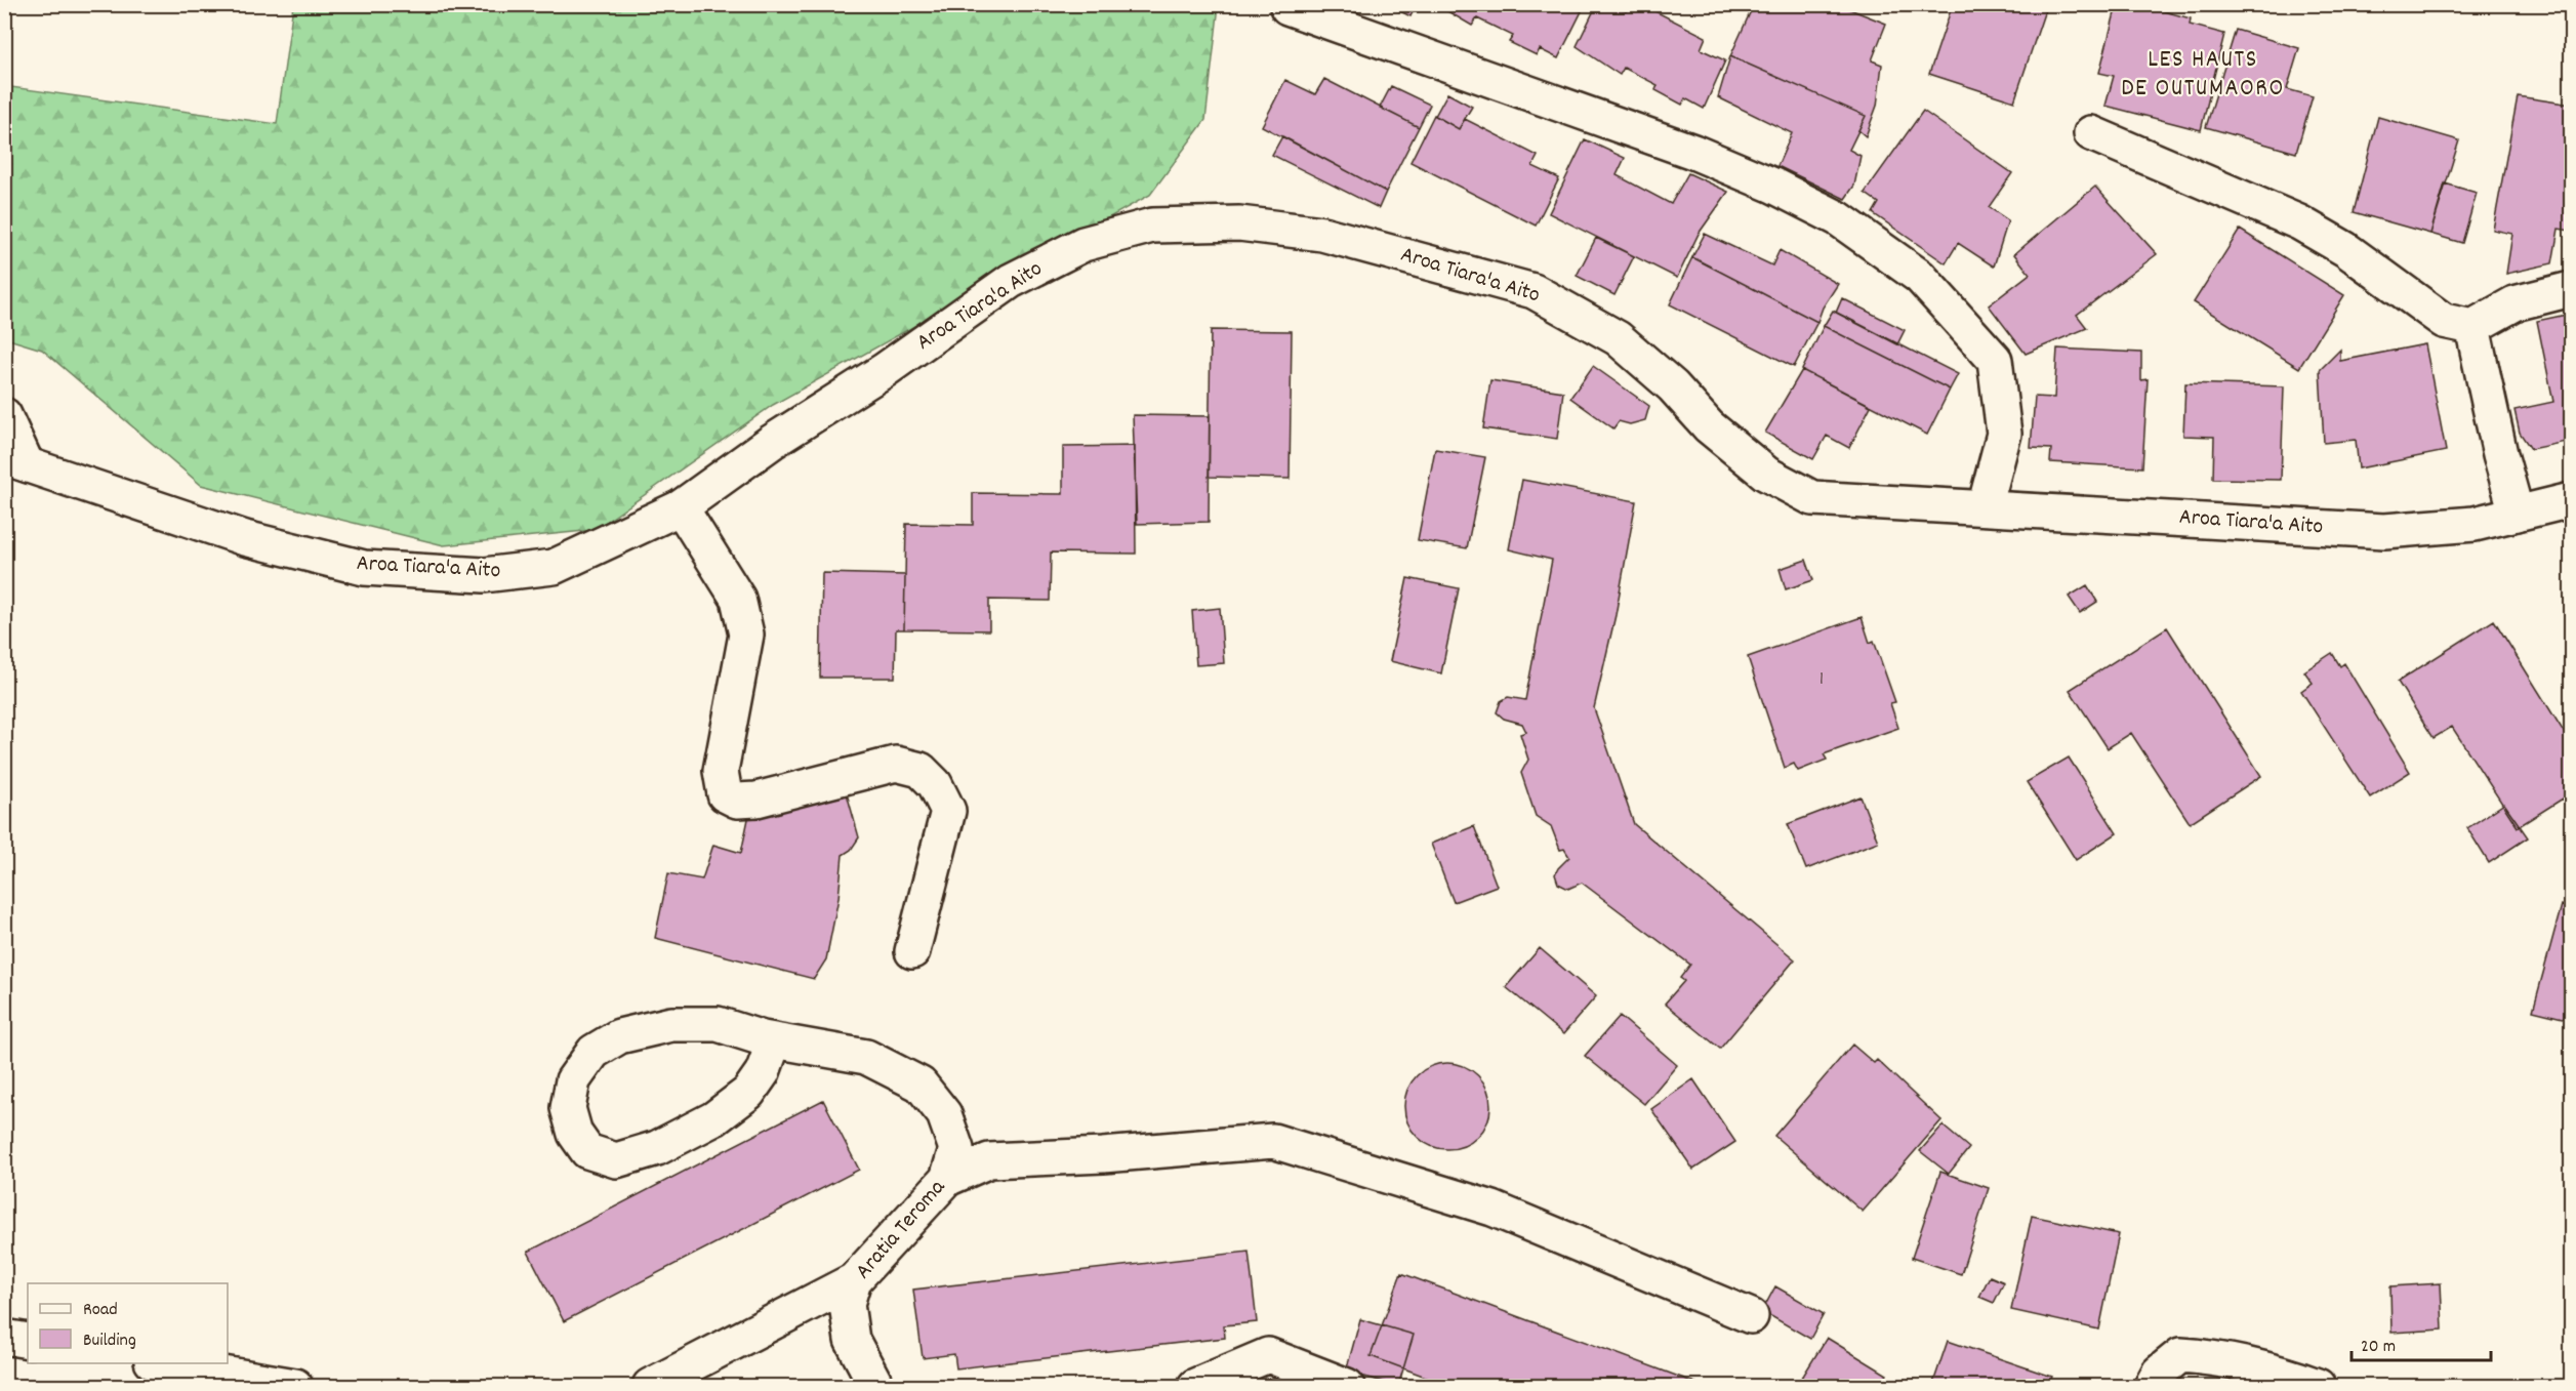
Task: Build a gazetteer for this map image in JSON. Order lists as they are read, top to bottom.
{
  "streets": {
    "street": ["Aroa Tiara'a Aito", "Aratia Teroma"]
  },
  "districts": ["LES HAUTS DE OUTUMAORO"],
  "house_numbers": ["1"],
  "legend": ["Road", "Building"],
  "scale_bar": "20 m"
}
